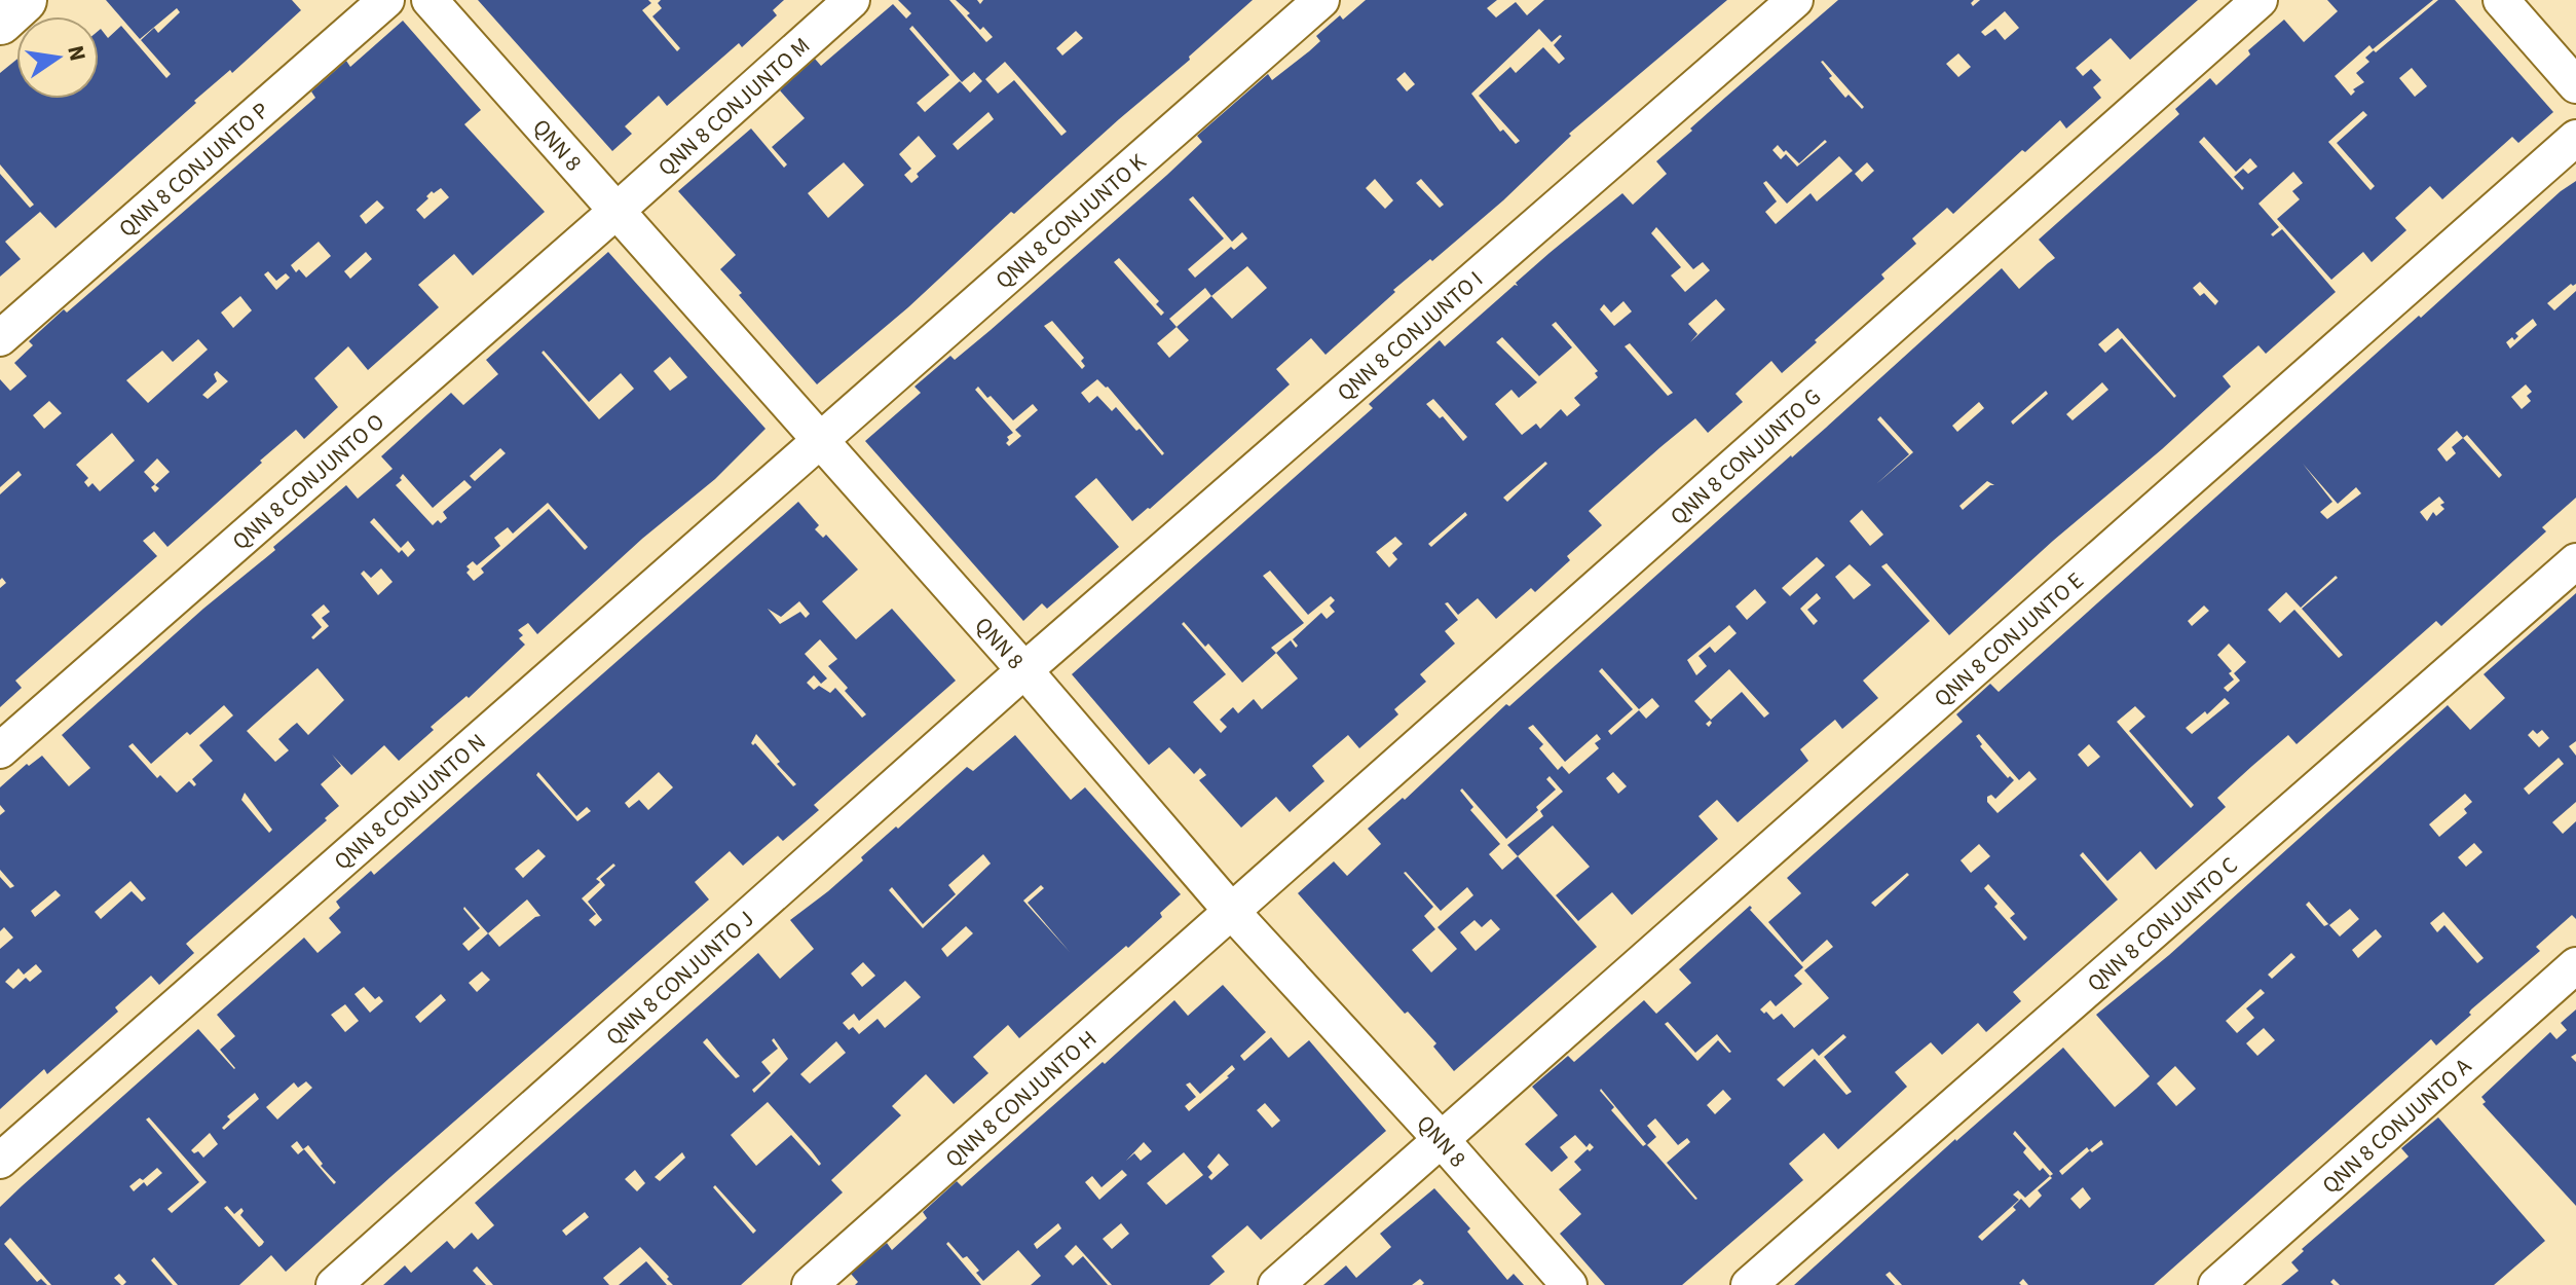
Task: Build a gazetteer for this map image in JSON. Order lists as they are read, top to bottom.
{
  "streets": {
    "street": [
      "QNN 8 CONJUNTO M",
      "QNN 8",
      "QNN 8 CONJUNTO P",
      "QNN 8 CONJUNTO K",
      "QNN 8 CONJUNTO I",
      "QNN 8 CONJUNTO G",
      "QNN 8 CONJUNTO O",
      "QNN 8 CONJUNTO E",
      "QNN 8 CONJUNTO N",
      "QNN 8 CONJUNTO C",
      "QNN 8 CONJUNTO J",
      "QNN 8 CONJUNTO H",
      "QNN 8 CONJUNTO A"
    ]
  },
  "crossings": [
    ["QNN 8 CONJUNTO M", "QNN 8"],
    ["QNN 8 CONJUNTO M", "QNN 8 CONJUNTO O"],
    ["QNN 8", "QNN 8 CONJUNTO K"],
    ["QNN 8", "QNN 8 CONJUNTO I"],
    ["QNN 8", "QNN 8 CONJUNTO G"],
    ["QNN 8", "QNN 8 CONJUNTO O"],
    ["QNN 8", "QNN 8 CONJUNTO E"],
    ["QNN 8", "QNN 8 CONJUNTO N"],
    ["QNN 8", "QNN 8 CONJUNTO J"],
    ["QNN 8", "QNN 8 CONJUNTO H"],
    ["QNN 8 CONJUNTO K", "QNN 8 CONJUNTO N"],
    ["QNN 8 CONJUNTO I", "QNN 8 CONJUNTO J"],
    ["QNN 8 CONJUNTO G", "QNN 8 CONJUNTO H"]
  ],
  "north": "right"
}
